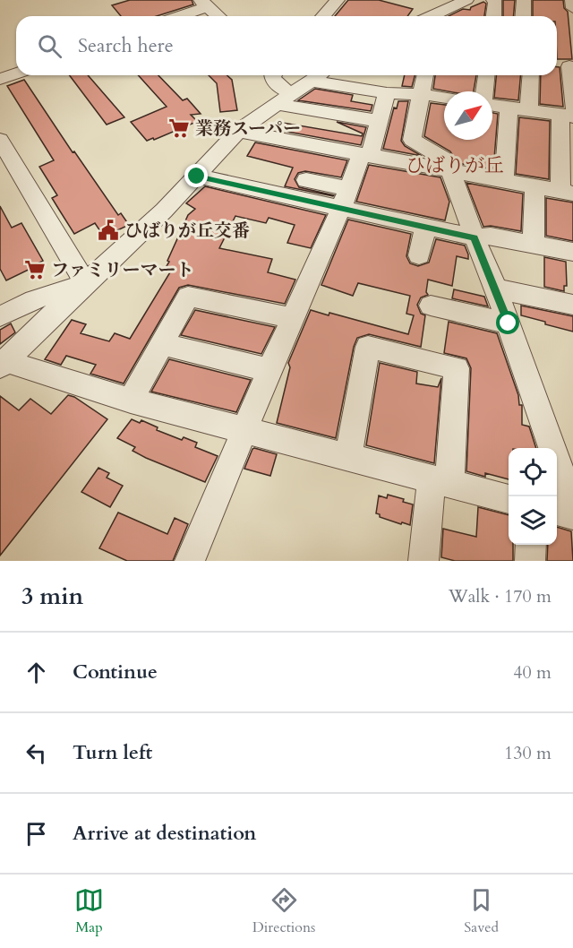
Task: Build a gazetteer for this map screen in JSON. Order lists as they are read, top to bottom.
{
  "districts": ["ひばりが丘"],
  "places": {
    "supermarket": ["業務スーパー", "ファミリーマート"],
    "public building": ["ひばりが丘交番"]
  },
  "north": "top right",
  "page": {
    "search": "Search here",
    "heading": ["3 min", "Walk · 170 m"],
    "list": [
      ["Continue", "40 m"],
      ["Turn left", "130 m"],
      "Arrive at destination"
    ],
    "nav": ["Map", "Directions", "Saved"]
  }
}
